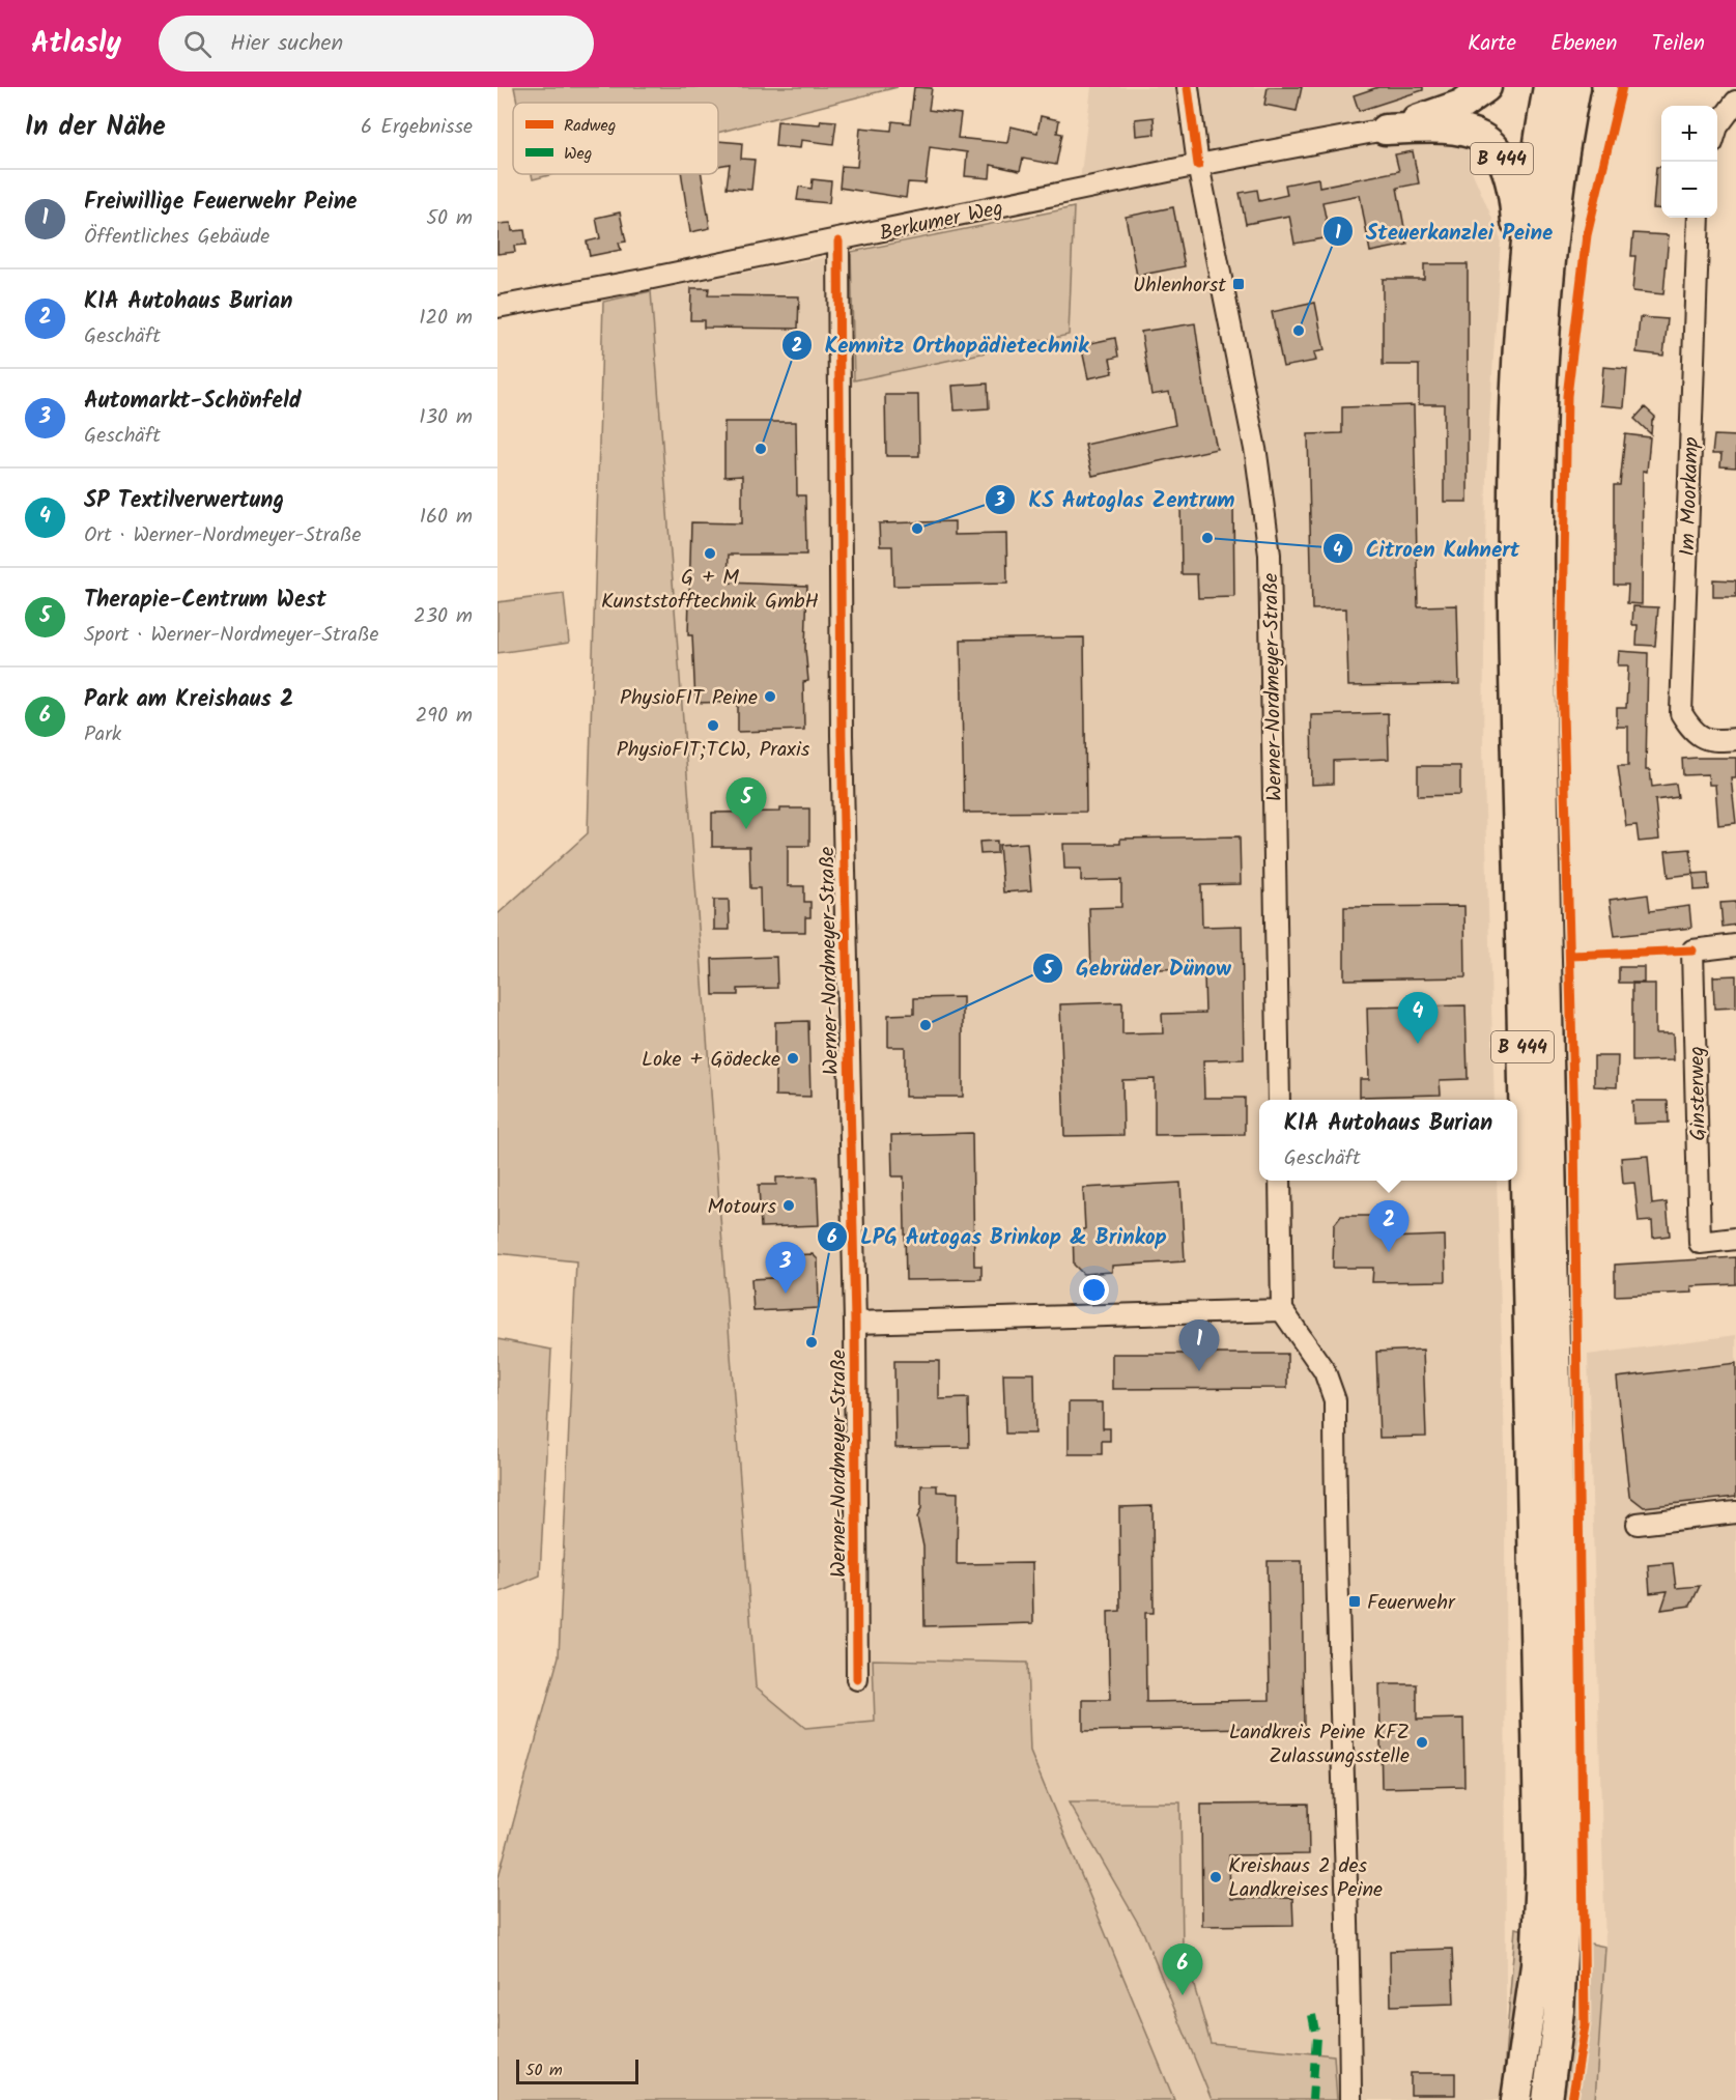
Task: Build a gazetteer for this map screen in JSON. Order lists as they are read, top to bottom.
{
  "streets": {
    "highway": ["B 444"],
    "street": [
      "Berkumer Weg",
      "Im Moorkamp",
      "Werner-Nordmeyer-Straße",
      "Ginsterweg"
    ]
  },
  "crossings": [
    ["B 444", "Berkumer Weg"],
    ["Berkumer Weg", "Werner-Nordmeyer-Straße"]
  ],
  "places": {
    "transit": ["Uhlenhorst", "Feuerwehr"],
    "other": [
      "Steuerkanzlei Peine",
      "Kemnitz Orthopädietechnik",
      "KS Autoglas Zentrum",
      "Citroen Kuhnert",
      "G + M Kunststofftechnik GmbH",
      "PhysioFIT Peine",
      "PhysioFIT;TCW, Praxis",
      "Gebrüder Dünow",
      "Loke + Gödecke",
      "Motours",
      "LPG Autogas Brinkop & Brinkop",
      "Landkreis Peine KFZ Zulassungsstelle",
      "Kreishaus 2 des Landkreises Peine"
    ]
  },
  "legend": ["Radweg", "Weg"],
  "scale_bar": "50 m",
  "page": {
    "header": "Atlasly",
    "search": "Hier suchen",
    "nav": ["Karte", "Ebenen", "Teilen"],
    "heading": ["In der Nähe", "6 Ergebnisse"],
    "map_buttons": ["+", "−"],
    "list": [
      {
        "mark": "1",
        "name": "Freiwillige Feuerwehr Peine",
        "note": "Öffentliches Gebäude",
        "value": "50 m"
      },
      {
        "mark": "2",
        "name": "KIA Autohaus Burian",
        "note": "Geschäft",
        "value": "120 m"
      },
      {
        "mark": "3",
        "name": "Automarkt-Schönfeld",
        "note": "Geschäft",
        "value": "130 m"
      },
      {
        "mark": "4",
        "name": "SP Textilverwertung",
        "note": "Ort · Werner-Nordmeyer-Straße",
        "value": "160 m"
      },
      {
        "mark": "5",
        "name": "Therapie-Centrum West",
        "note": "Sport · Werner-Nordmeyer-Straße",
        "value": "230 m"
      },
      {
        "mark": "6",
        "name": "Park am Kreishaus 2",
        "note": "Park",
        "value": "290 m"
      }
    ],
    "pins": [
      "5",
      "4",
      "2",
      "3",
      "1",
      "6"
    ],
    "popup": ["KIA Autohaus Burian", "Geschäft"],
    "scale": "50 m"
  }
}
